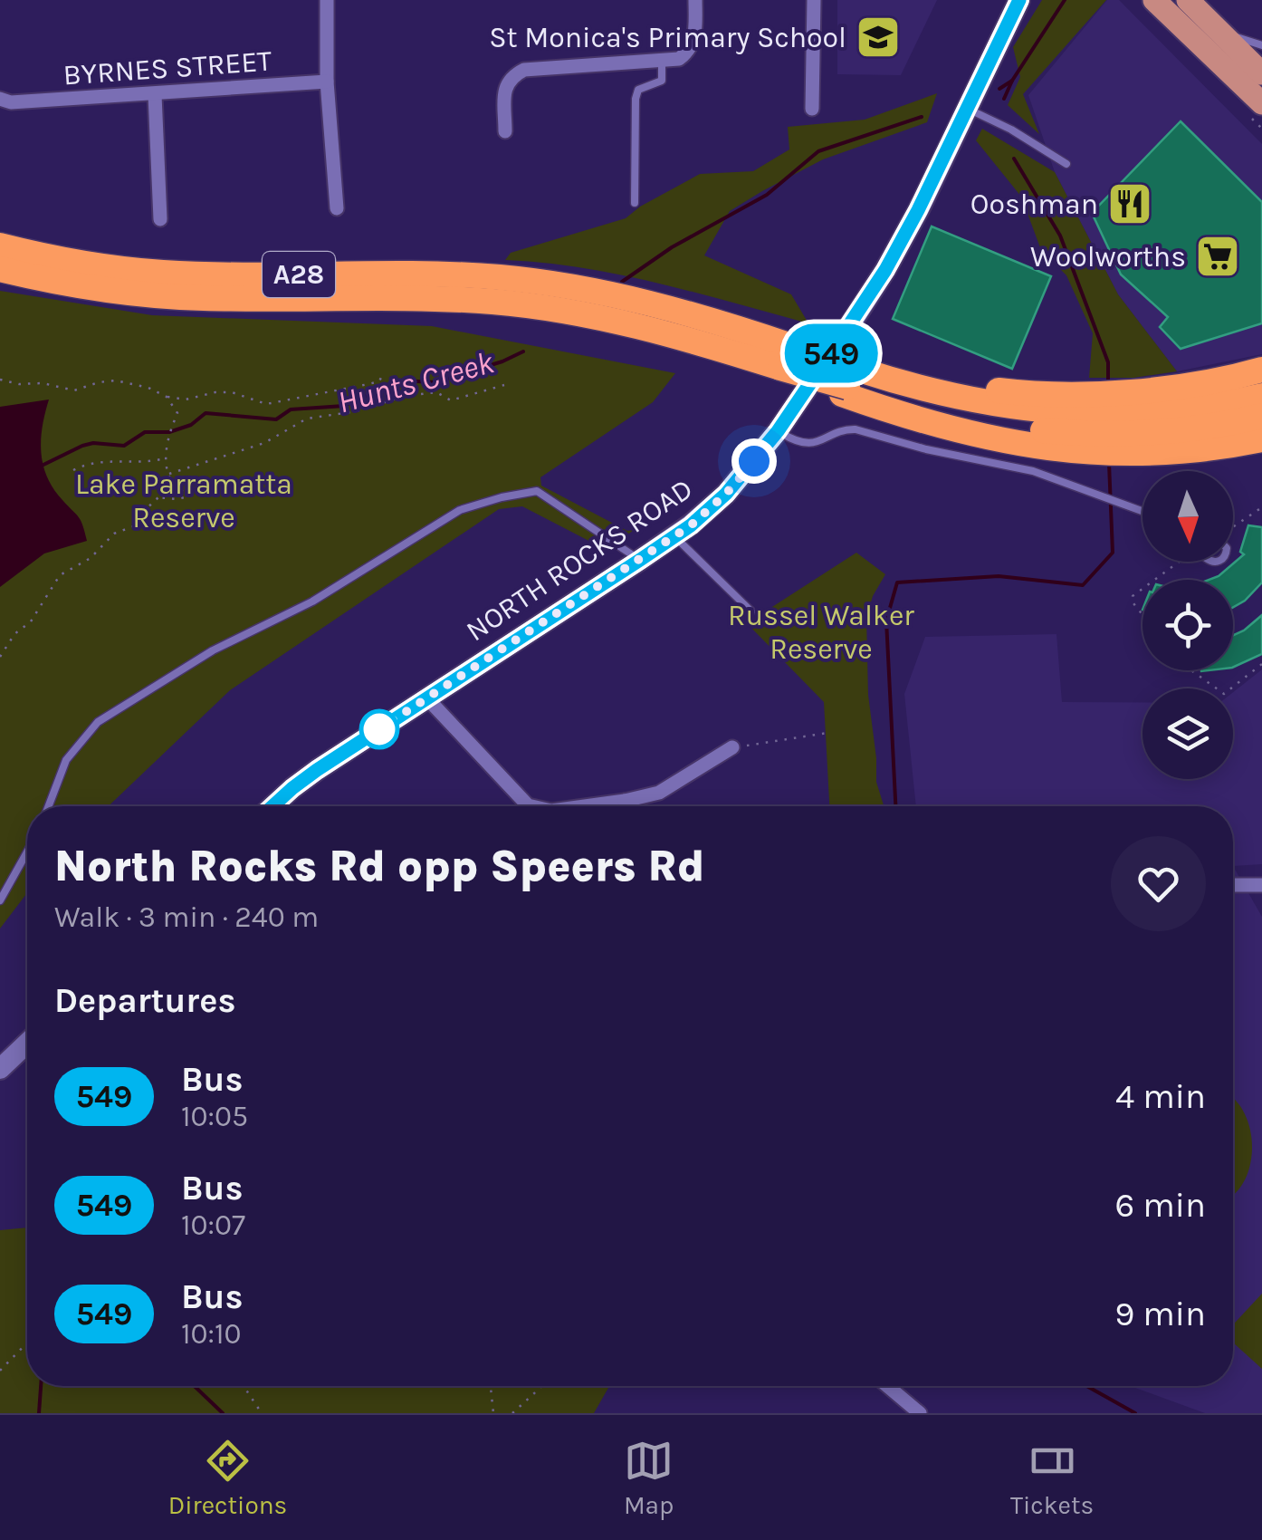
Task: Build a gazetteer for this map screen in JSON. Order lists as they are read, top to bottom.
{
  "streets": {
    "highway": ["A28"],
    "main road": ["NORTH ROCKS ROAD"],
    "street": ["BYRNES STREET"]
  },
  "water": ["Hunts Creek"],
  "parks": ["Lake Parramatta Reserve", "Russel Walker Reserve"],
  "places": {
    "school or university": ["St Monica's Primary School"],
    "restaurant": ["Ooshman"],
    "supermarket": ["Woolworths"]
  },
  "lines": ["bus line 549"],
  "north": "bottom",
  "page": {
    "on_map": "549",
    "heading": [
      ["North Rocks Rd opp Speers Rd", "Walk · 3 min · 240 m"],
      "Departures"
    ],
    "list": [
      {
        "mark": "549",
        "name": "Bus",
        "note": "10:05",
        "value": "4 min"
      },
      {
        "mark": "549",
        "name": "Bus",
        "note": "10:07",
        "value": "6 min"
      },
      {
        "mark": "549",
        "name": "Bus",
        "note": "10:10",
        "value": "9 min"
      }
    ],
    "tabs": ["Directions", "Map", "Tickets"]
  }
}
